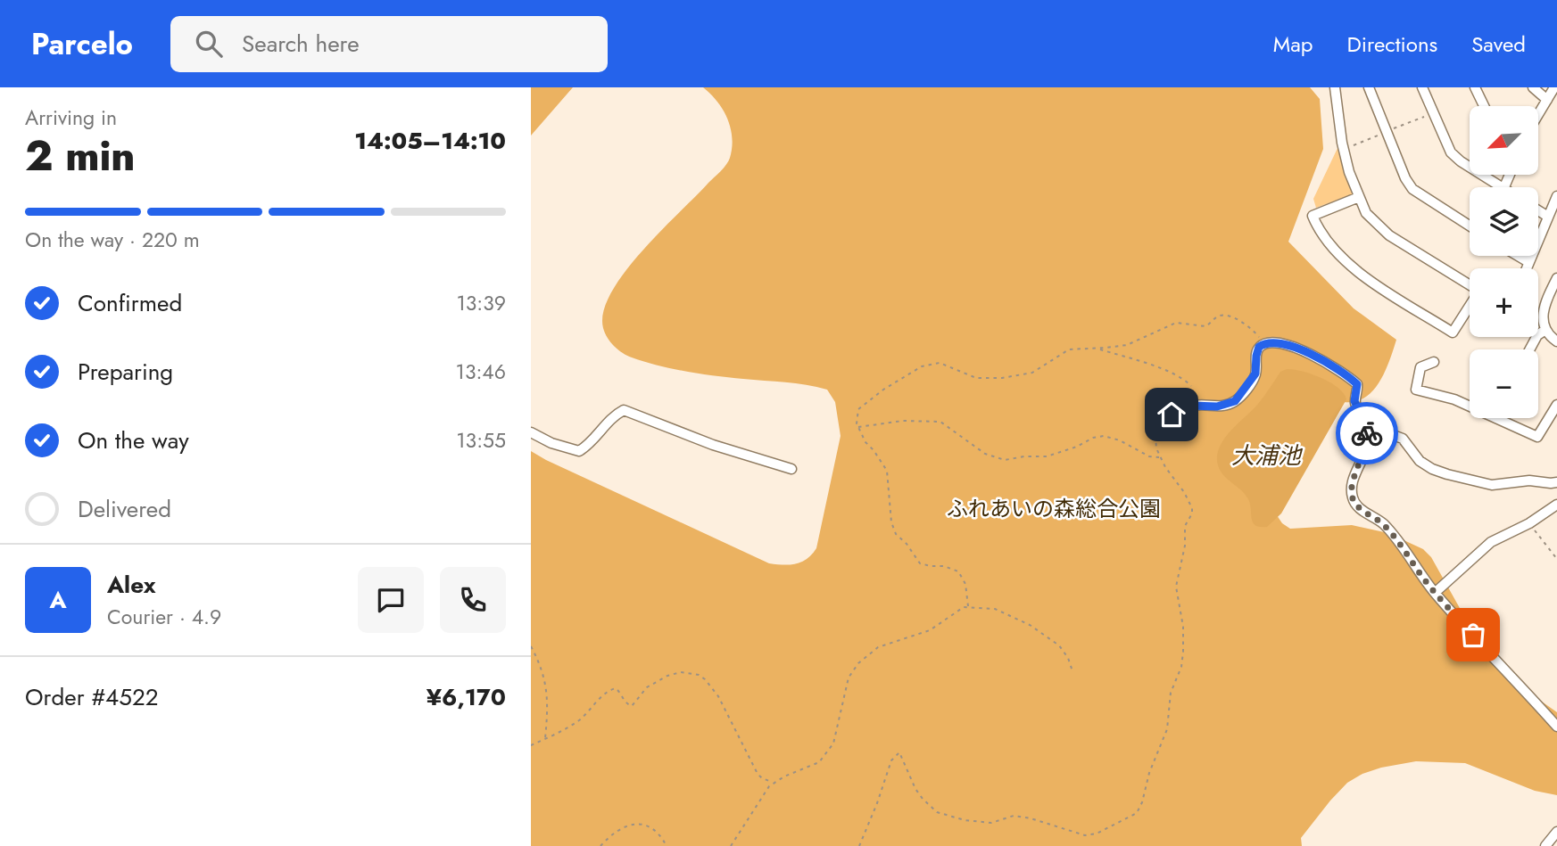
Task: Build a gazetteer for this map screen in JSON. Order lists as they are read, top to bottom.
{
  "water": ["大浦池"],
  "parks": ["ふれあいの森総合公園"],
  "north": "bottom left",
  "page": {
    "header": "Parcelo",
    "search": "Search here",
    "nav": ["Map", "Directions", "Saved"],
    "heading": ["2 min", "Arriving in", "14:05–14:10"],
    "panel": [
      "Alex",
      "Courier · 4.9",
      "Order #4522",
      "¥6,170"
    ],
    "map_buttons": ["+", "−"],
    "bar": "On the way · 220 m",
    "list": [
      ["Confirmed", "13:39"],
      ["Preparing", "13:46"],
      ["On the way", "13:55"],
      "Delivered"
    ],
    "round": "A"
  }
}
